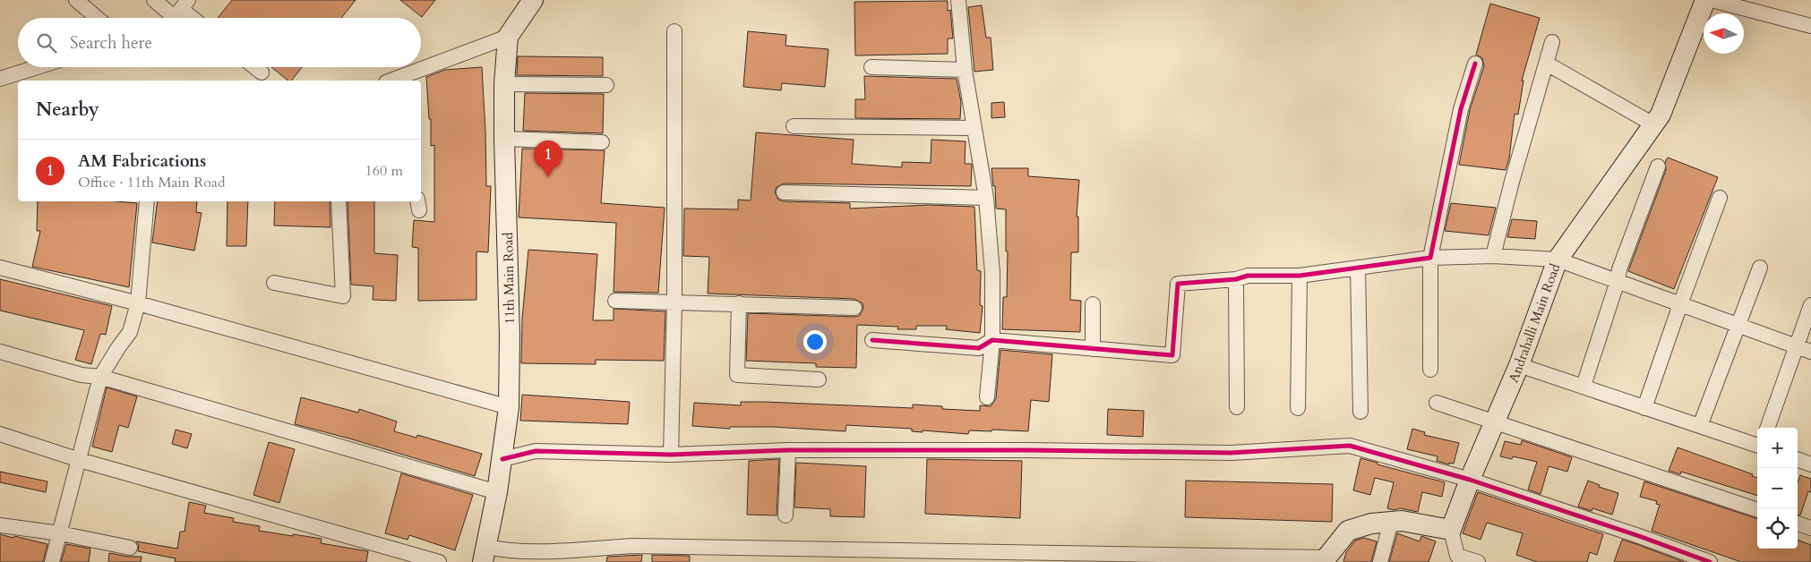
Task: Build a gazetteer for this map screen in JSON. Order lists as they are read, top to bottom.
{
  "streets": {
    "street": ["11th Main Road", "Andrahalli Main Road"]
  },
  "north": "left",
  "page": {
    "search": "Search here",
    "heading": "Nearby",
    "list": [
      {
        "mark": "1",
        "name": "AM Fabrications",
        "note": "Office · 11th Main Road",
        "value": "160 m"
      }
    ],
    "pins": "1",
    "map_buttons": ["+", "−"]
  }
}
